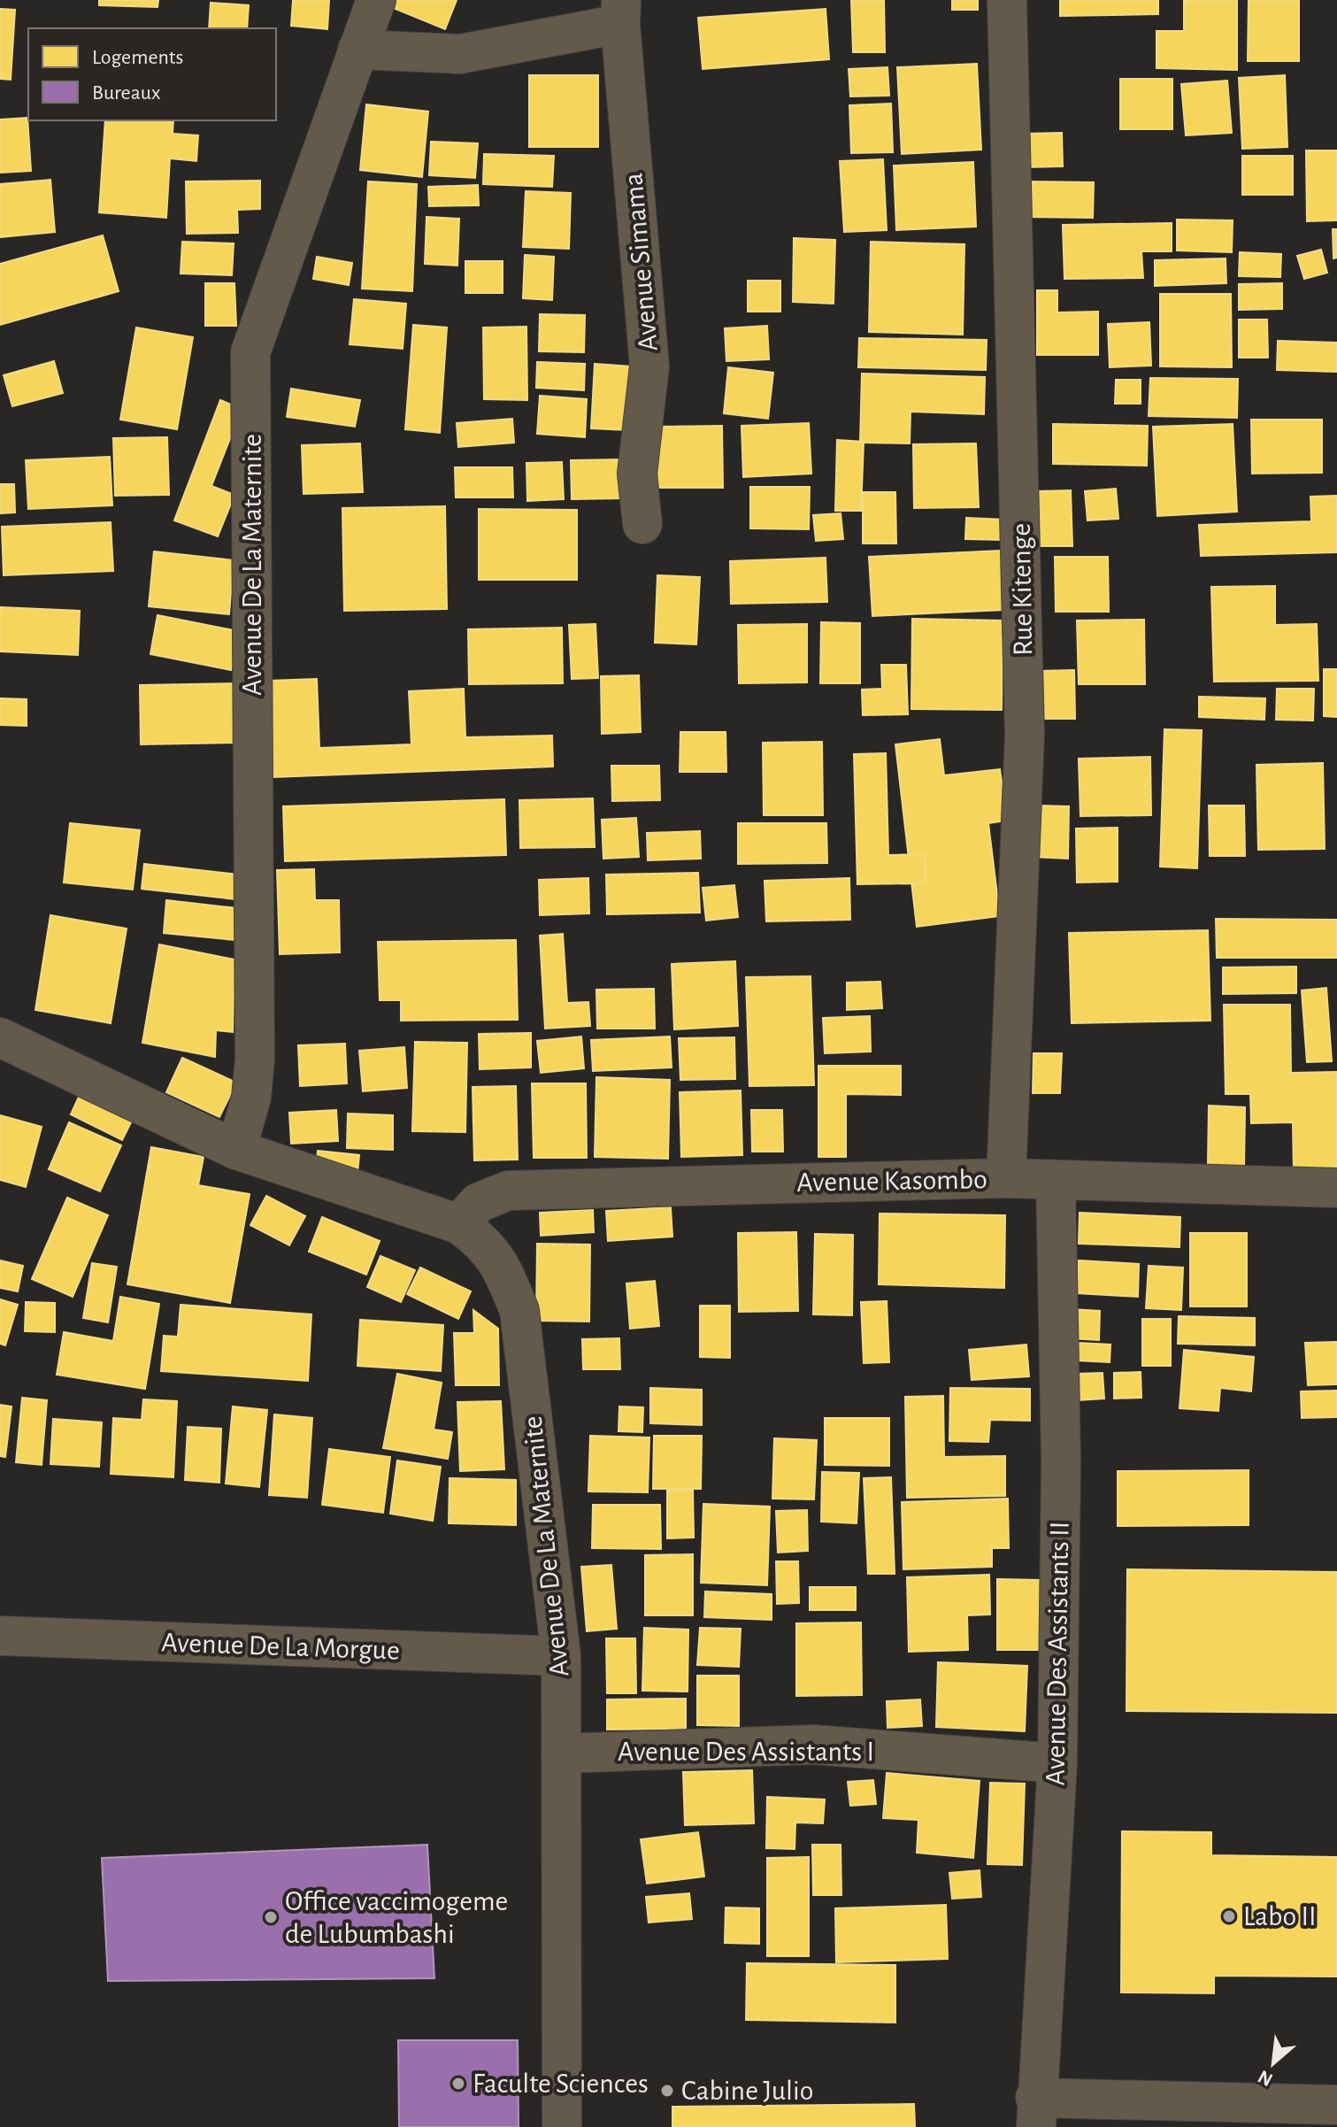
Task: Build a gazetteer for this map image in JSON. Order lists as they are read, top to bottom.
{
  "streets": {
    "street": [
      "Avenue Simama",
      "Avenue De La Maternite",
      "Rue Kitenge",
      "Avenue Kasombo",
      "Avenue De La Morgue",
      "Avenue Des Assistants II",
      "Avenue Des Assistants I"
    ]
  },
  "crossings": [
    ["Avenue De La Maternite", "Avenue Kasombo"],
    ["Avenue De La Maternite", "Avenue De La Morgue"],
    ["Avenue De La Maternite", "Avenue Des Assistants I"],
    ["Rue Kitenge", "Avenue Kasombo"],
    ["Avenue Kasombo", "Avenue Des Assistants II"],
    ["Avenue Des Assistants II", "Avenue Des Assistants I"]
  ],
  "places": [
    "Labo II",
    "Office vaccimogeme de Lubumbashi",
    "Faculte Sciences",
    "Cabine Julio"
  ],
  "legend": ["Logements", "Bureaux"],
  "north": "bottom left"
}
